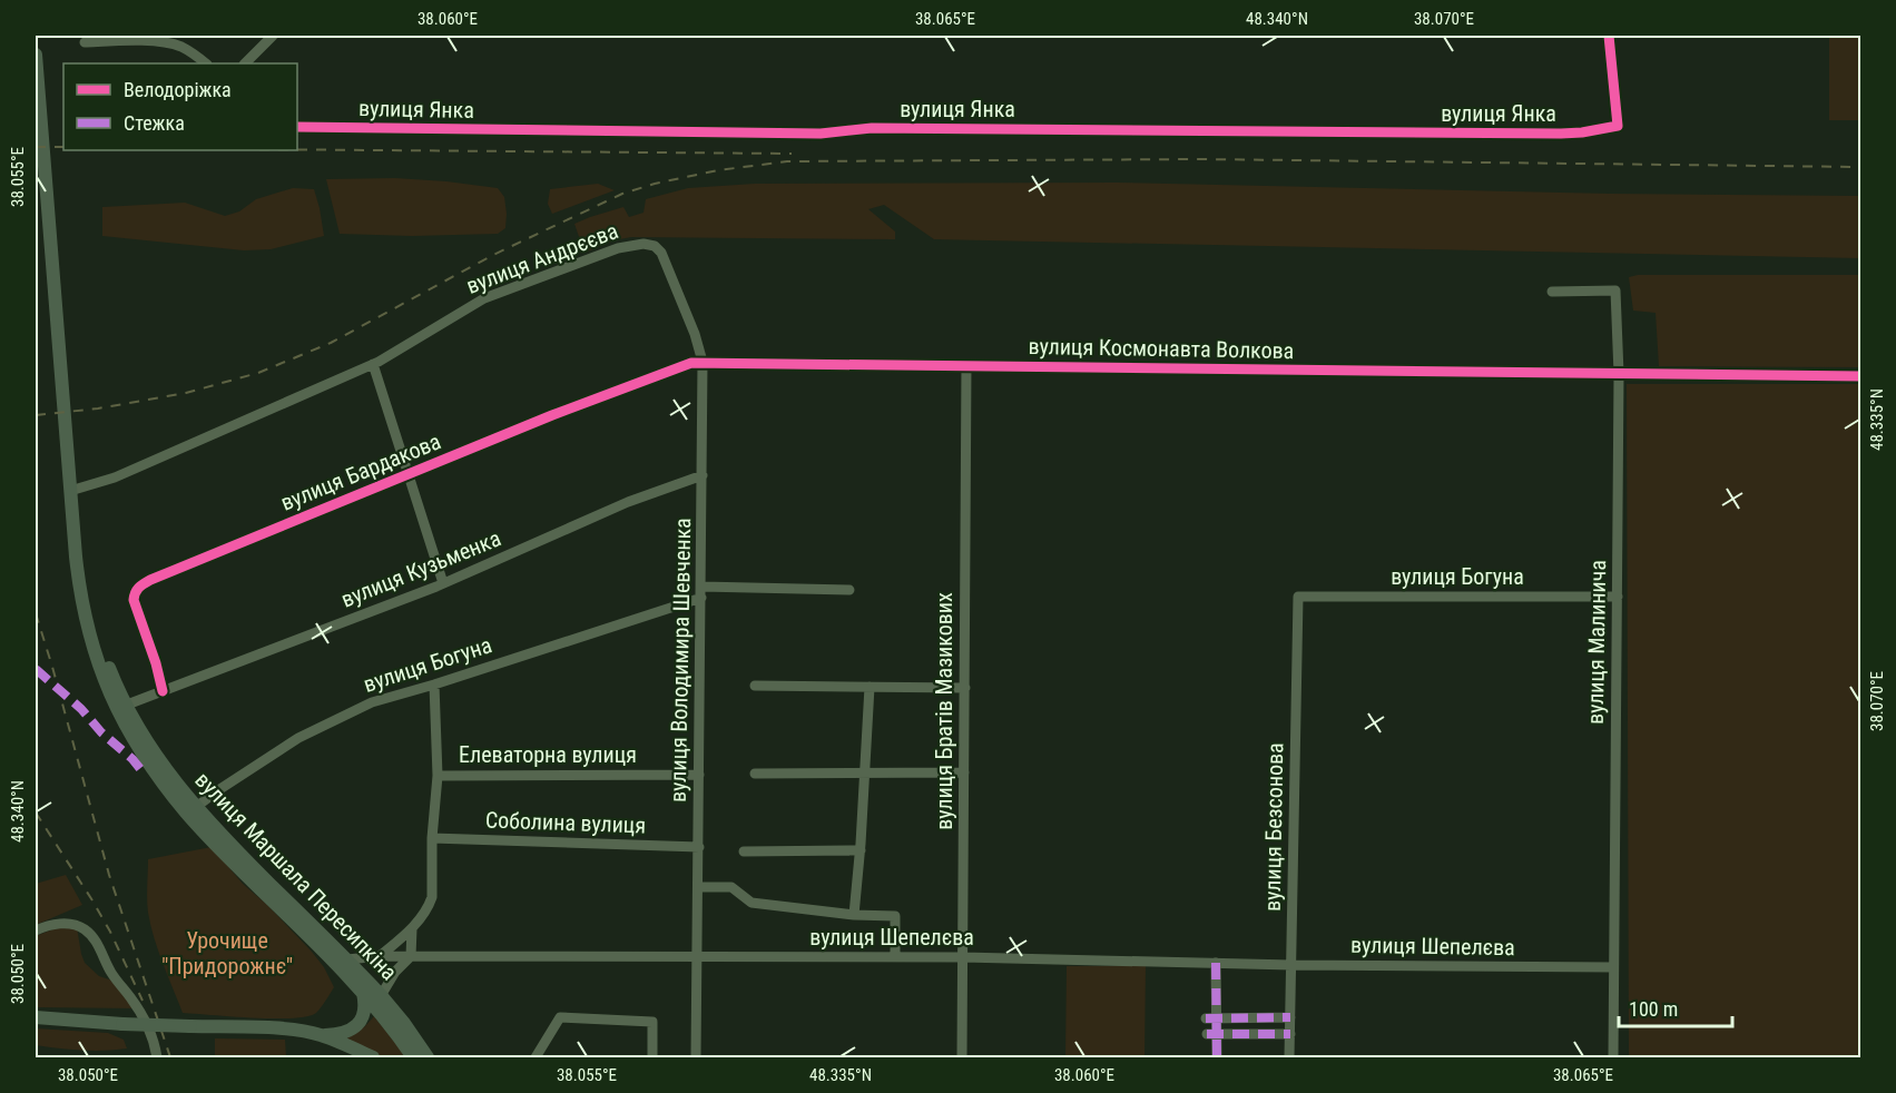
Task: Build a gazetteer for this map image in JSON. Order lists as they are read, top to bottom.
{
  "streets": {
    "main road": ["вулиця Маршала Пересипкіна"],
    "street": [
      "вулиця Янка",
      "вулиця Андрєєва",
      "вулиця Космонавта Волкова",
      "вулиця Бардакова",
      "вулиця Кузьменка",
      "вулиця Богуна",
      "вулиця Малинича",
      "вулиця Володимира Шевченка",
      "вулиця Братів Мазикових",
      "Елеваторна вулиця",
      "Соболина вулиця",
      "вулиця Безсонова",
      "вулиця Шепелєва"
    ]
  },
  "crossings": [
    ["вулиця Андрєєва", "вулиця Космонавта Волкова"],
    ["вулиця Андрєєва", "вулиця Бардакова"],
    ["вулиця Андрєєва", "вулиця Володимира Шевченка"],
    ["вулиця Андрєєва", "вулиця Маршала Пересипкіна"],
    ["вулиця Космонавта Волкова", "вулиця Бардакова"],
    ["вулиця Космонавта Волкова", "вулиця Малинича"],
    ["вулиця Космонавта Волкова", "вулиця Володимира Шевченка"],
    ["вулиця Космонавта Волкова", "вулиця Братів Мазикових"],
    ["вулиця Бардакова", "вулиця Кузьменка"],
    ["вулиця Бардакова", "вулиця Володимира Шевченка"],
    ["вулиця Кузьменка", "вулиця Володимира Шевченка"],
    ["вулиця Кузьменка", "вулиця Маршала Пересипкіна"],
    ["вулиця Богуна", "вулиця Малинича"],
    ["вулиця Богуна", "вулиця Володимира Шевченка"],
    ["вулиця Богуна", "вулиця Безсонова"],
    ["вулиця Богуна", "вулиця Маршала Пересипкіна"],
    ["вулиця Малинича", "вулиця Шепелєва"],
    ["вулиця Володимира Шевченка", "Елеваторна вулиця"],
    ["вулиця Володимира Шевченка", "Соболина вулиця"],
    ["вулиця Володимира Шевченка", "вулиця Шепелєва"],
    ["вулиця Братів Мазикових", "вулиця Шепелєва"],
    ["вулиця Безсонова", "вулиця Шепелєва"],
    ["вулиця Маршала Пересипкіна", "вулиця Шепелєва"]
  ],
  "parks": ["Урочище \"Придорожнє\""],
  "legend": ["Велодоріжка", "Стежка"],
  "scale_bar": "100 m",
  "coordinates": [
    "38.060°E",
    "38.065°E",
    "48.340°N",
    "38.070°E",
    "38.055°E",
    "48.335°N",
    "38.050°E"
  ]
}
